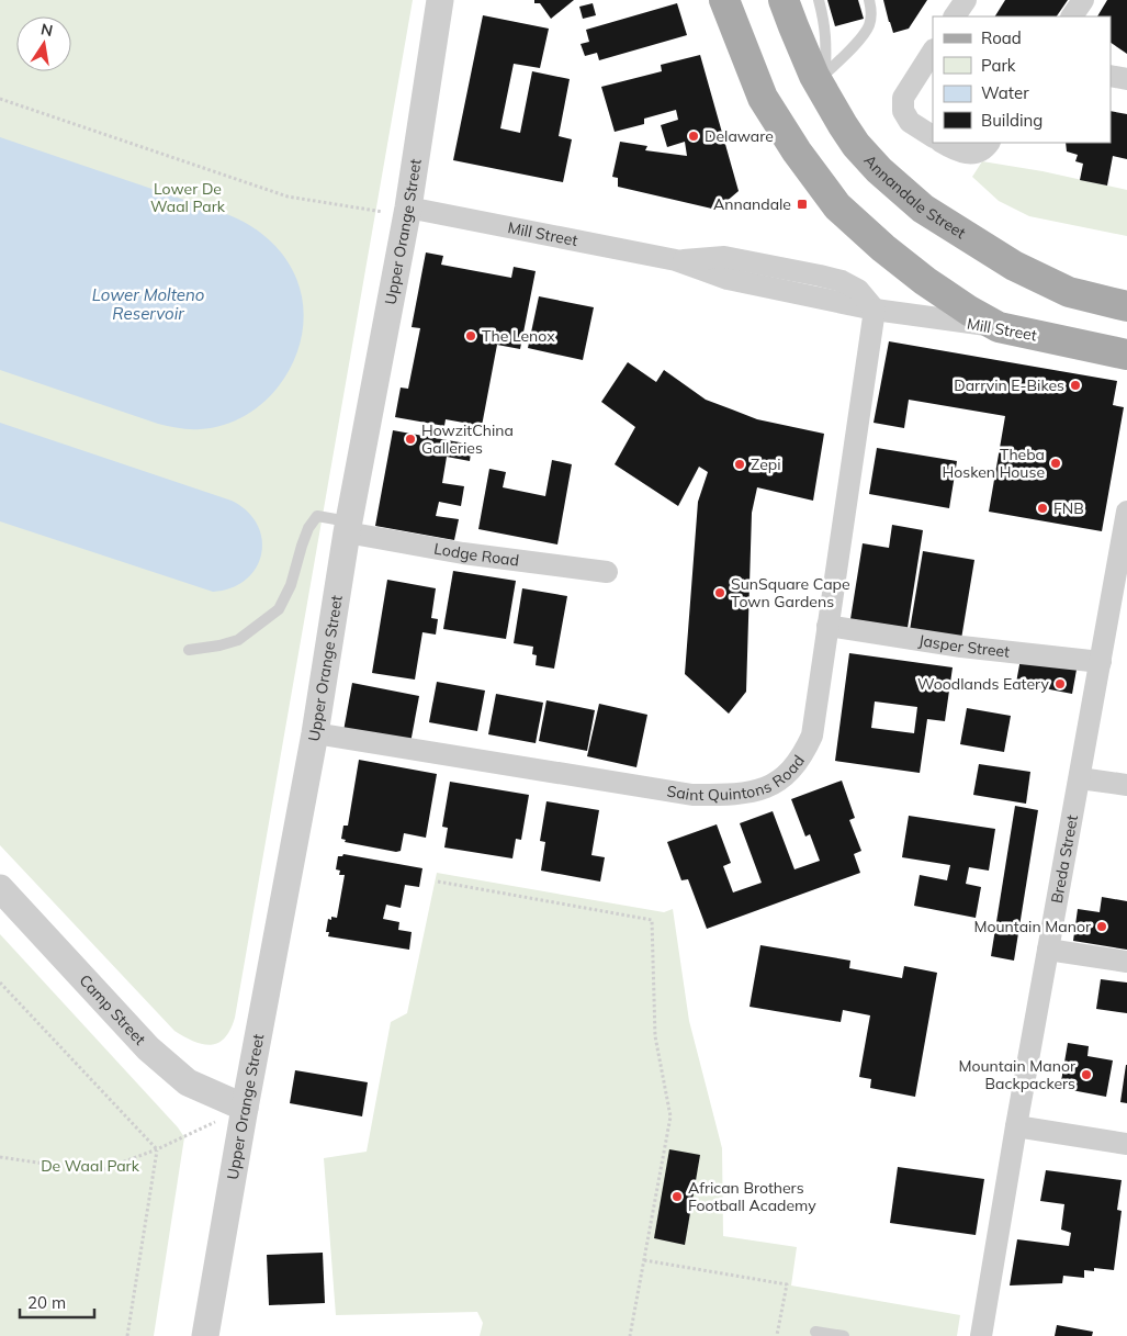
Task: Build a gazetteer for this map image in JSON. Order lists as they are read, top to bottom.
{
  "streets": {
    "main road": ["Annandale Street", "Mill Street"],
    "street": [
      "Upper Orange Street",
      "Lodge Road",
      "Jasper Street",
      "Saint Quintons Road",
      "Breda Street",
      "Camp Street"
    ]
  },
  "crossings": [
    ["Upper Orange Street", "Mill Street"],
    ["Upper Orange Street", "Lodge Road"],
    ["Upper Orange Street", "Saint Quintons Road"],
    ["Upper Orange Street", "Camp Street"],
    ["Mill Street", "Saint Quintons Road"],
    ["Jasper Street", "Saint Quintons Road"],
    ["Jasper Street", "Breda Street"]
  ],
  "water": ["Lower Molteno Reservoir"],
  "parks": ["Lower De Waal Park", "De Waal Park"],
  "places": {
    "other": [
      "Delaware",
      "The Lenox",
      "Darrvin E-Bikes",
      "HowzitChina Galleries",
      "Theba Hosken House",
      "Zepi",
      "FNB",
      "SunSquare Cape Town Gardens",
      "Woodlands Eatery",
      "Mountain Manor",
      "Mountain Manor Backpackers",
      "African Brothers Football Academy"
    ],
    "transit": ["Annandale"]
  },
  "legend": [
    "Road",
    "Park",
    "Water",
    "Building"
  ],
  "scale_bar": "20 m",
  "north": "top"
}
